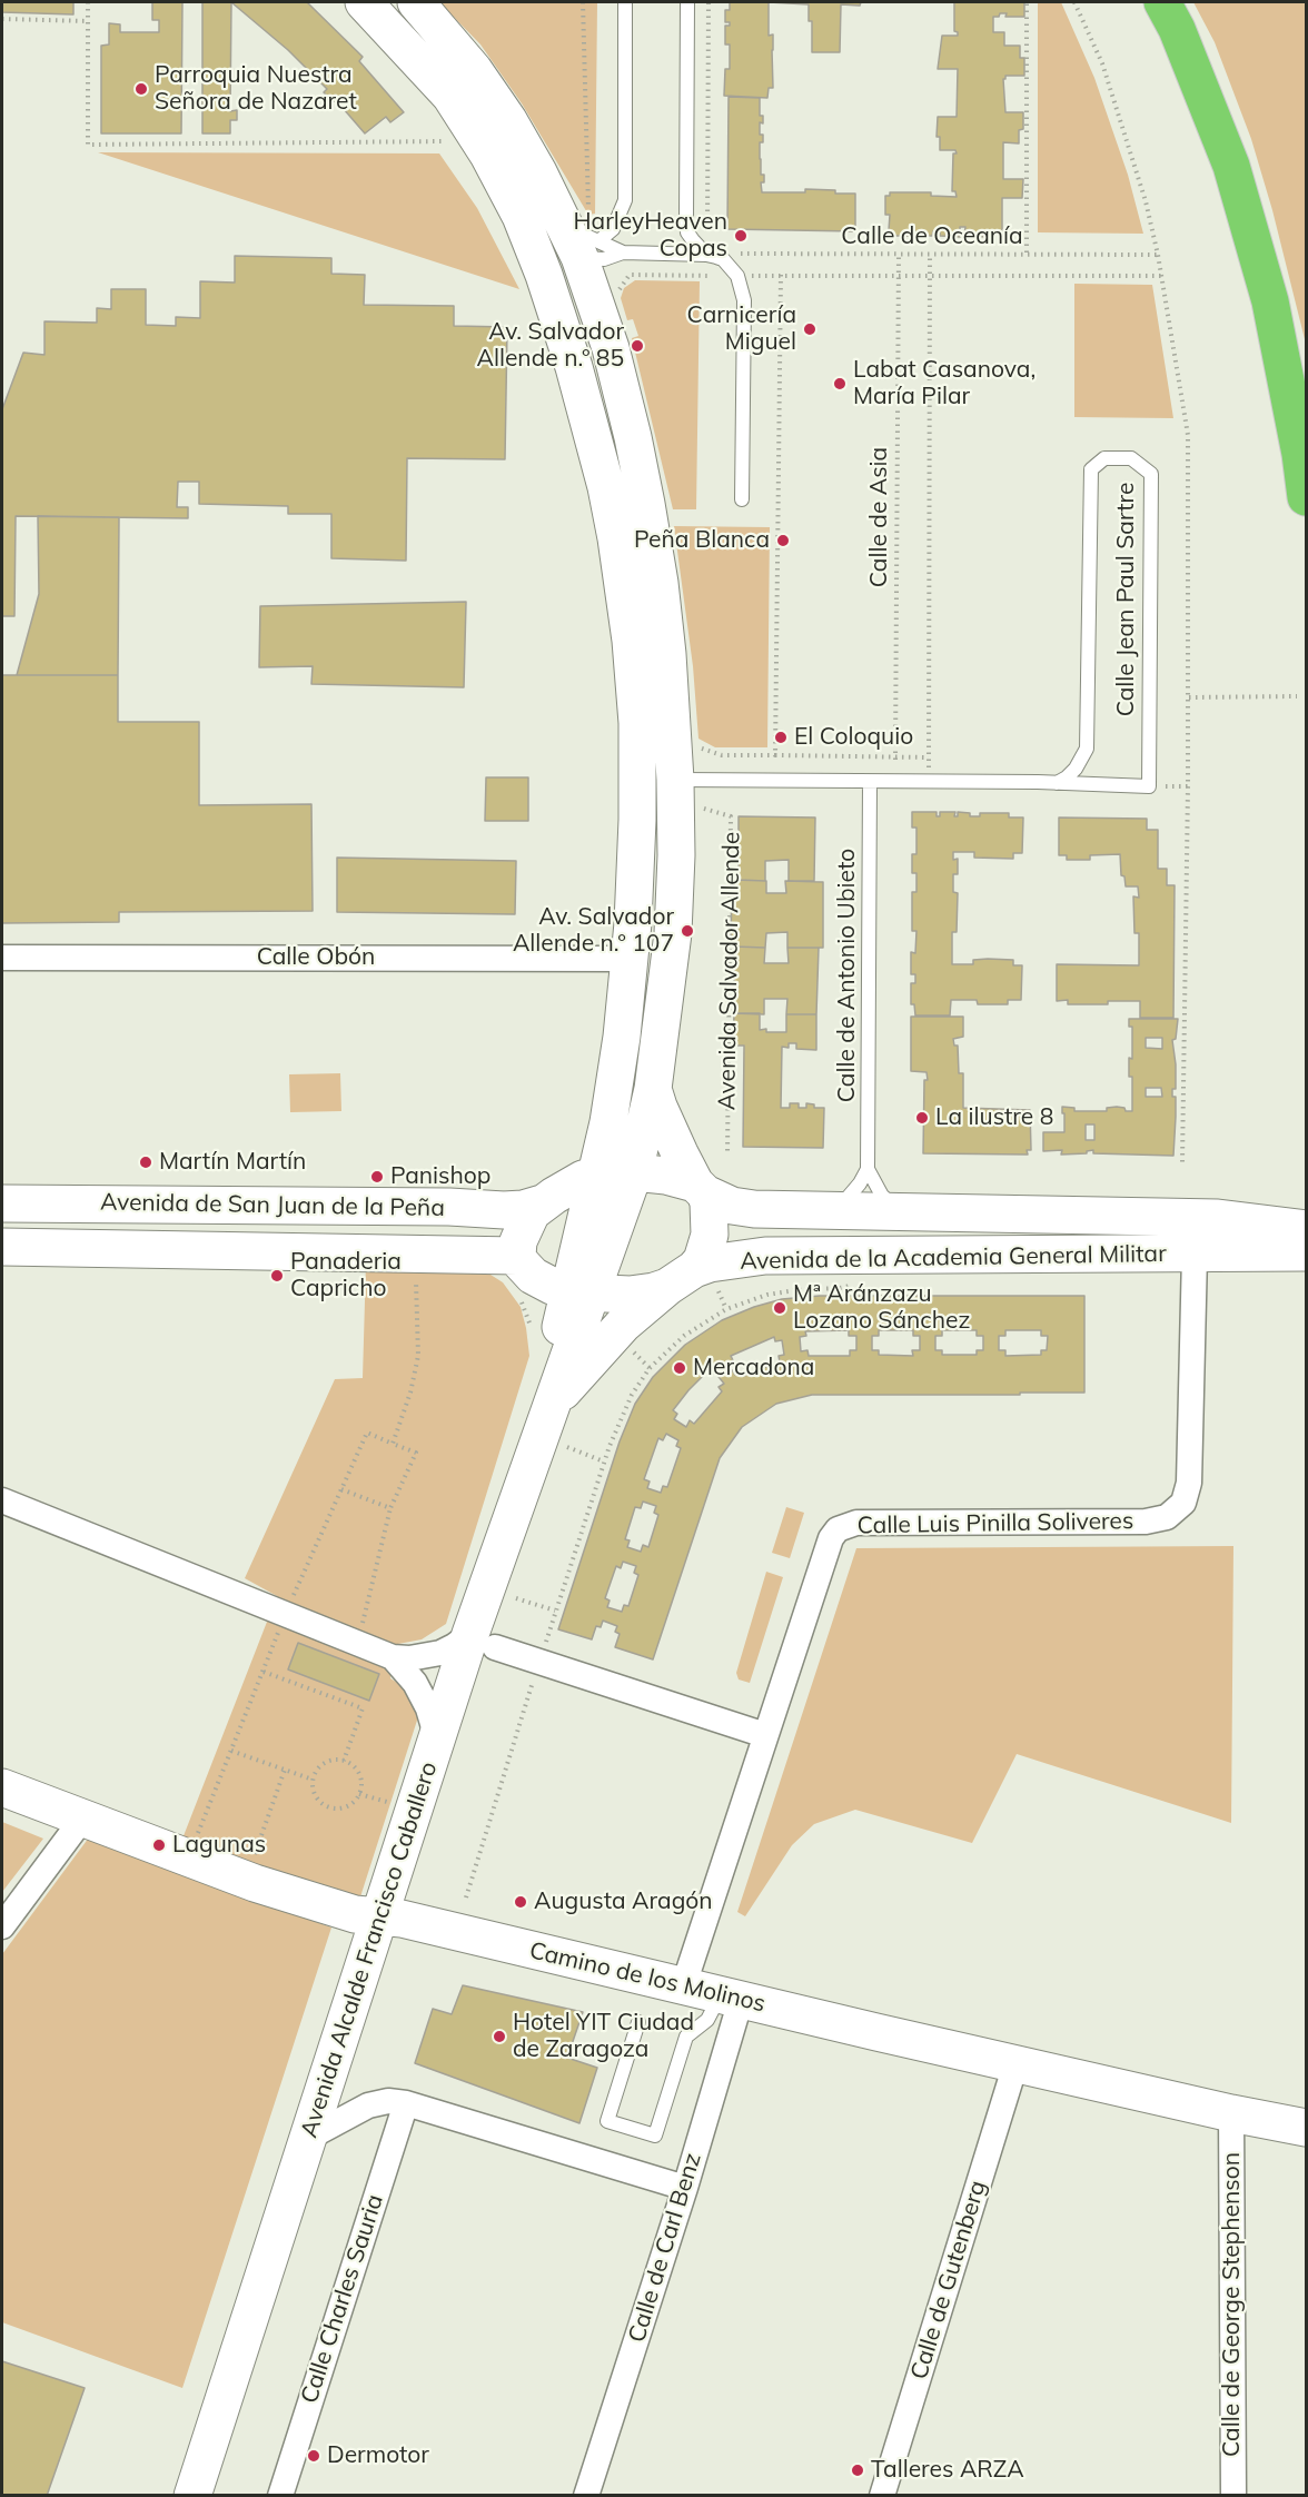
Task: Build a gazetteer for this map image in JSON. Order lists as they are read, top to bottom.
{
  "streets": {
    "main road": [
      "Avenida de San Juan de la Peña",
      "Avenida de la Academia General Militar",
      "Avenida Alcalde Francisco Caballero",
      "Camino de los Molinos"
    ],
    "street": [
      "Calle Obón",
      "Calle Luis Pinilla Soliveres",
      "Calle de Carl Benz",
      "Calle de Gutenberg",
      "Calle Charles Sauria",
      "Calle de George Stephenson"
    ],
    "lane": ["Calle Jean Paul Sartre", "Calle de Antonio Ubieto"],
    "path": ["Calle de Oceanía", "Calle de Asia", "Avenida Salvador Allende"]
  },
  "crossings": [
    ["Calle de Oceanía", "Calle de Asia"],
    ["Calle de Asia", "Calle Jean Paul Sartre"],
    ["Calle Jean Paul Sartre", "Calle de Antonio Ubieto"],
    ["Avenida de San Juan de la Peña", "Avenida de la Academia General Militar"],
    ["Avenida de San Juan de la Peña", "Avenida Alcalde Francisco Caballero"],
    ["Avenida de la Academia General Militar", "Calle Luis Pinilla Soliveres"],
    ["Avenida de la Academia General Militar", "Avenida Alcalde Francisco Caballero"],
    ["Calle Luis Pinilla Soliveres", "Camino de los Molinos"],
    ["Avenida Alcalde Francisco Caballero", "Camino de los Molinos"],
    ["Camino de los Molinos", "Calle de Carl Benz"],
    ["Camino de los Molinos", "Calle de Gutenberg"],
    ["Camino de los Molinos", "Calle de George Stephenson"]
  ],
  "places": [
    "Parroquia Nuestra Señora de Nazaret",
    "HarleyHeaven Copas",
    "Carnicería Miguel",
    "Av. Salvador Allende n.º 85",
    "Labat Casanova, María Pilar",
    "Peña Blanca",
    "El Coloquio",
    "Av. Salvador Allende n.º 107",
    "La ilustre 8",
    "Martín Martín",
    "Panishop",
    "Panaderia Capricho",
    "Mª Aránzazu Lozano Sánchez",
    "Mercadona",
    "Lagunas",
    "Augusta Aragón",
    "Hotel YIT Ciudad de Zaragoza",
    "Dermotor",
    "Talleres ARZA"
  ]
}
